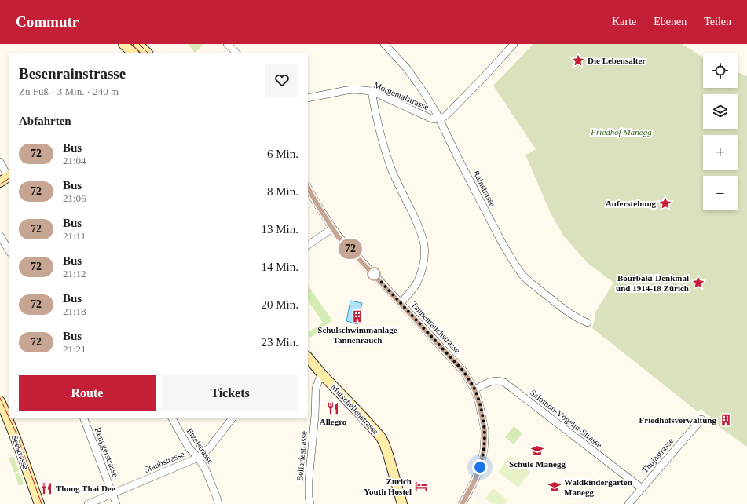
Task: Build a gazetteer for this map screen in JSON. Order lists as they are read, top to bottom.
{
  "streets": {
    "street": [
      "Morgentalstrasse",
      "Rainstrasse",
      "Tannenrauchstrasse",
      "Mutschellenstrasse",
      "Salomon-Vögelin-Strasse",
      "Etzelstrasse",
      "Seestrasse",
      "Renggerstrasse",
      "Thujastrasse",
      "Bellariastrasse",
      "Staubstrasse"
    ]
  },
  "crossings": [
    ["Morgentalstrasse", "Rainstrasse"],
    ["Tannenrauchstrasse", "Salomon-Vögelin-Strasse"],
    ["Mutschellenstrasse", "Bellariastrasse"],
    ["Salomon-Vögelin-Strasse", "Thujastrasse"],
    ["Etzelstrasse", "Staubstrasse"],
    ["Renggerstrasse", "Staubstrasse"]
  ],
  "parks": ["Friedhof Manegg"],
  "places": {
    "place": ["Die Lebensalter", "Auferstehung", "Bourbaki-Denkmal und 1914-18 Zürich"],
    "building": ["Schulschwimmanlage Tannenrauch", "Friedhofsverwaltung"],
    "restaurant": ["Allegro", "Thong Thai Dee"],
    "school or university": ["Schule Manegg", "Waldkindergarten Manegg"],
    "hotel": ["Zurich Youth Hostel"]
  },
  "lines": ["bus line 72"],
  "page": {
    "header": "Commutr",
    "nav": ["Karte", "Ebenen", "Teilen"],
    "on_map": "72",
    "map_buttons": ["+", "−"],
    "heading": [
      ["Besenrainstrasse", "Zu Fuß · 3 Min. · 240 m"],
      "Abfahrten"
    ],
    "list": [
      {
        "mark": "72",
        "name": "Bus",
        "note": "21:04",
        "value": "6 Min."
      },
      {
        "mark": "72",
        "name": "Bus",
        "note": "21:06",
        "value": "8 Min."
      },
      {
        "mark": "72",
        "name": "Bus",
        "note": "21:11",
        "value": "13 Min."
      },
      {
        "mark": "72",
        "name": "Bus",
        "note": "21:12",
        "value": "14 Min."
      },
      {
        "mark": "72",
        "name": "Bus",
        "note": "21:18",
        "value": "20 Min."
      },
      {
        "mark": "72",
        "name": "Bus",
        "note": "21:21",
        "value": "23 Min."
      }
    ],
    "buttons": ["Route", "Tickets"]
  }
}
